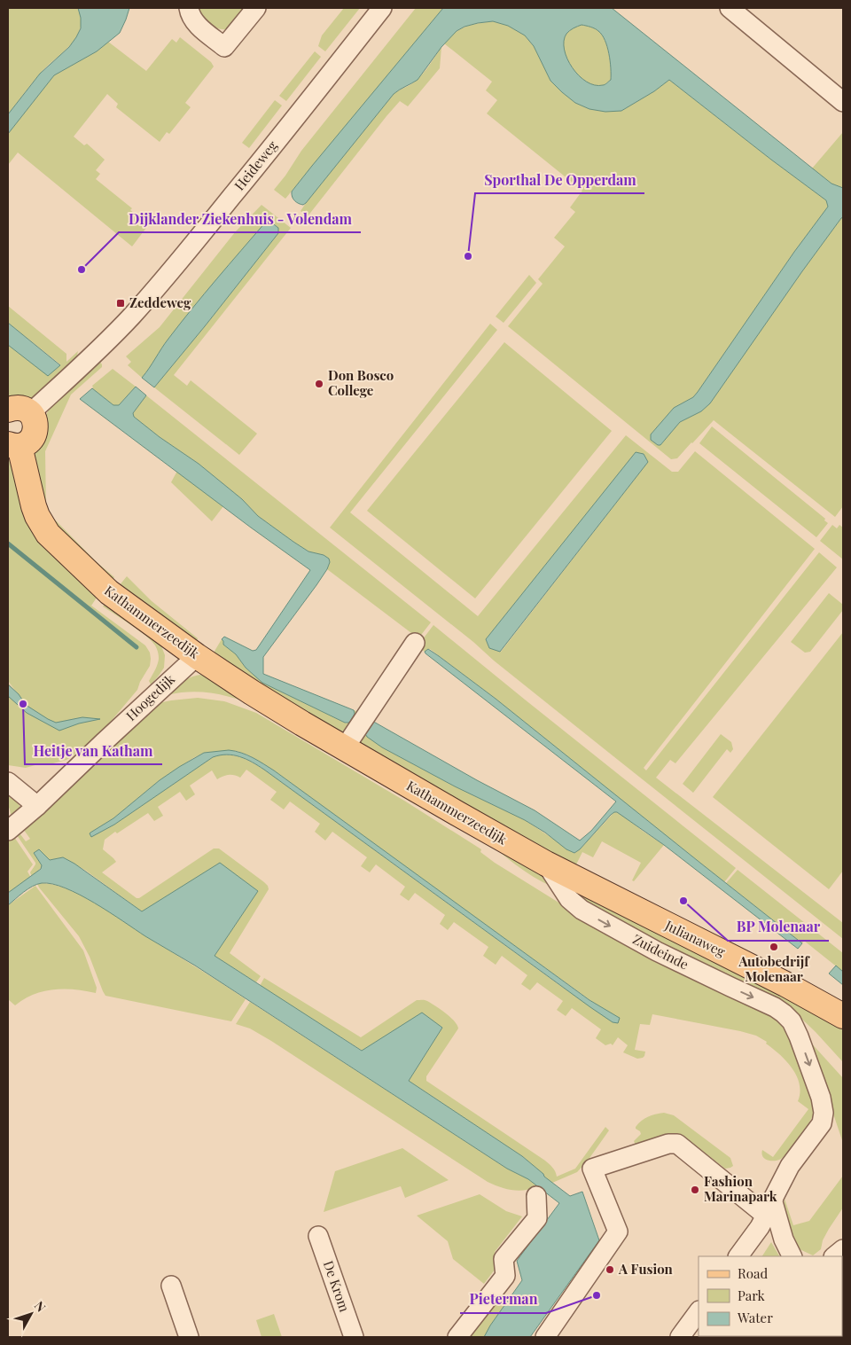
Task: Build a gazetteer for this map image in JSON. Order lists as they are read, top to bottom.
{
  "streets": {
    "main road": ["Kathammerzeedijk", "Julianaweg"],
    "street": [
      "Heideweg",
      "Hoogedijk",
      "Zuideinde",
      "De Krom"
    ]
  },
  "crossings": [
    ["Kathammerzeedijk", "Hoogedijk"],
    ["Kathammerzeedijk", "Julianaweg"],
    ["Kathammerzeedijk", "Zuideinde"],
    ["Julianaweg", "Zuideinde"]
  ],
  "one_way": ["Zuideinde"],
  "places": {
    "other": [
      "Sporthal De Opperdam",
      "Dijklander Ziekenhuis - Volendam",
      "Don Bosco College",
      "Heitje van Katham",
      "BP Molenaar",
      "Autobedrijf Molenaar",
      "Fashion Marinapark",
      "A Fusion",
      "Pieterman"
    ],
    "transit": ["Zeddeweg"]
  },
  "legend": ["Road", "Park", "Water"],
  "north": "top right"
}
